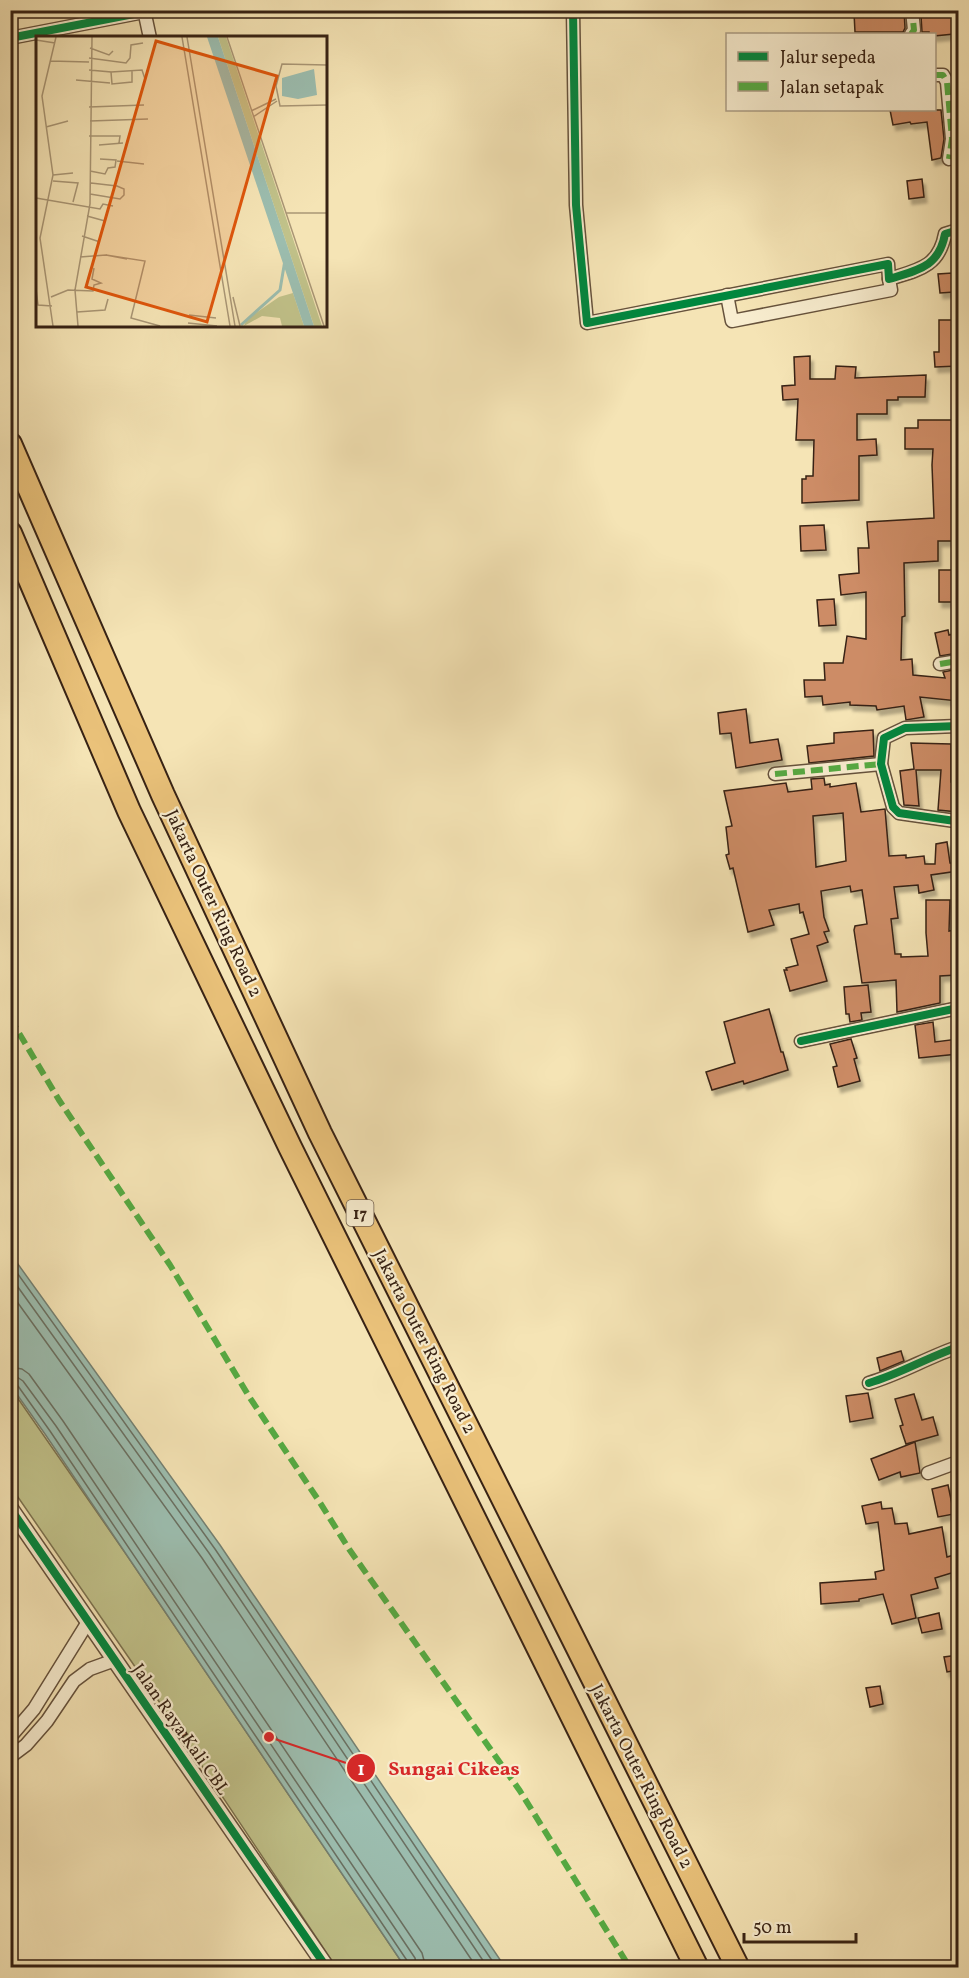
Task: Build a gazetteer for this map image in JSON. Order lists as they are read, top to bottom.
{
  "streets": {
    "highway": ["Jakarta Outer Ring Road 2", "17"],
    "street": ["Jalan Raya Kali CBL"]
  },
  "places": ["Sungai Cikeas"],
  "legend": ["Jalur sepeda", "Jalan setapak"],
  "scale_bar": "50 m"
}
